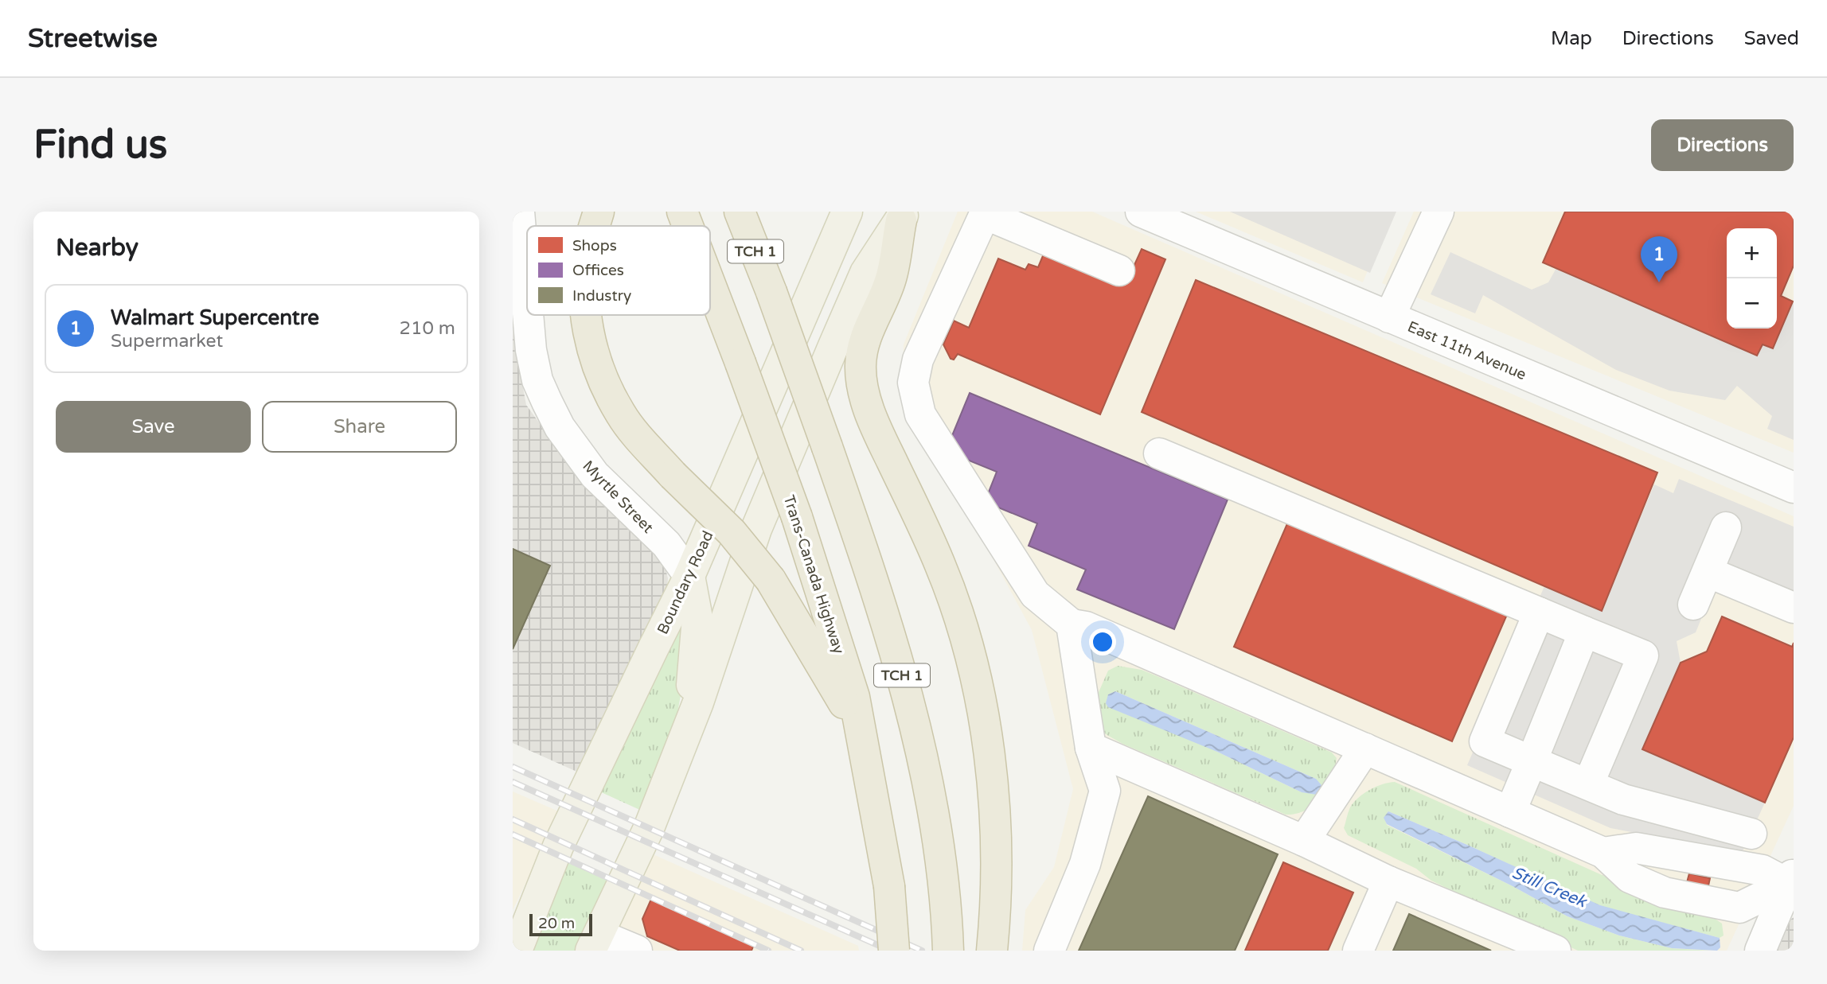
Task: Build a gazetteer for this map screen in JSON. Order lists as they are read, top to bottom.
{
  "streets": {
    "highway": ["TCH 1", "Trans-Canada Highway"],
    "main road": ["Boundary Road"],
    "street": ["East 11th Avenue", "Myrtle Street"]
  },
  "crossings": [
    ["Myrtle Street", "Boundary Road"]
  ],
  "water": ["Still Creek"],
  "legend": ["Shops", "Offices", "Industry"],
  "scale_bar": "20 m",
  "page": {
    "header": "Streetwise",
    "nav": ["Map", "Directions", "Saved"],
    "buttons": [
      "Directions",
      ["Save", "Share"]
    ],
    "title": "Find us",
    "heading": "Nearby",
    "map_buttons": ["+", "−"],
    "pins": "1",
    "list": [
      {
        "mark": "1",
        "name": "Walmart Supercentre",
        "note": "Supermarket",
        "value": "210 m"
      }
    ],
    "scale": "20 m"
  }
}
